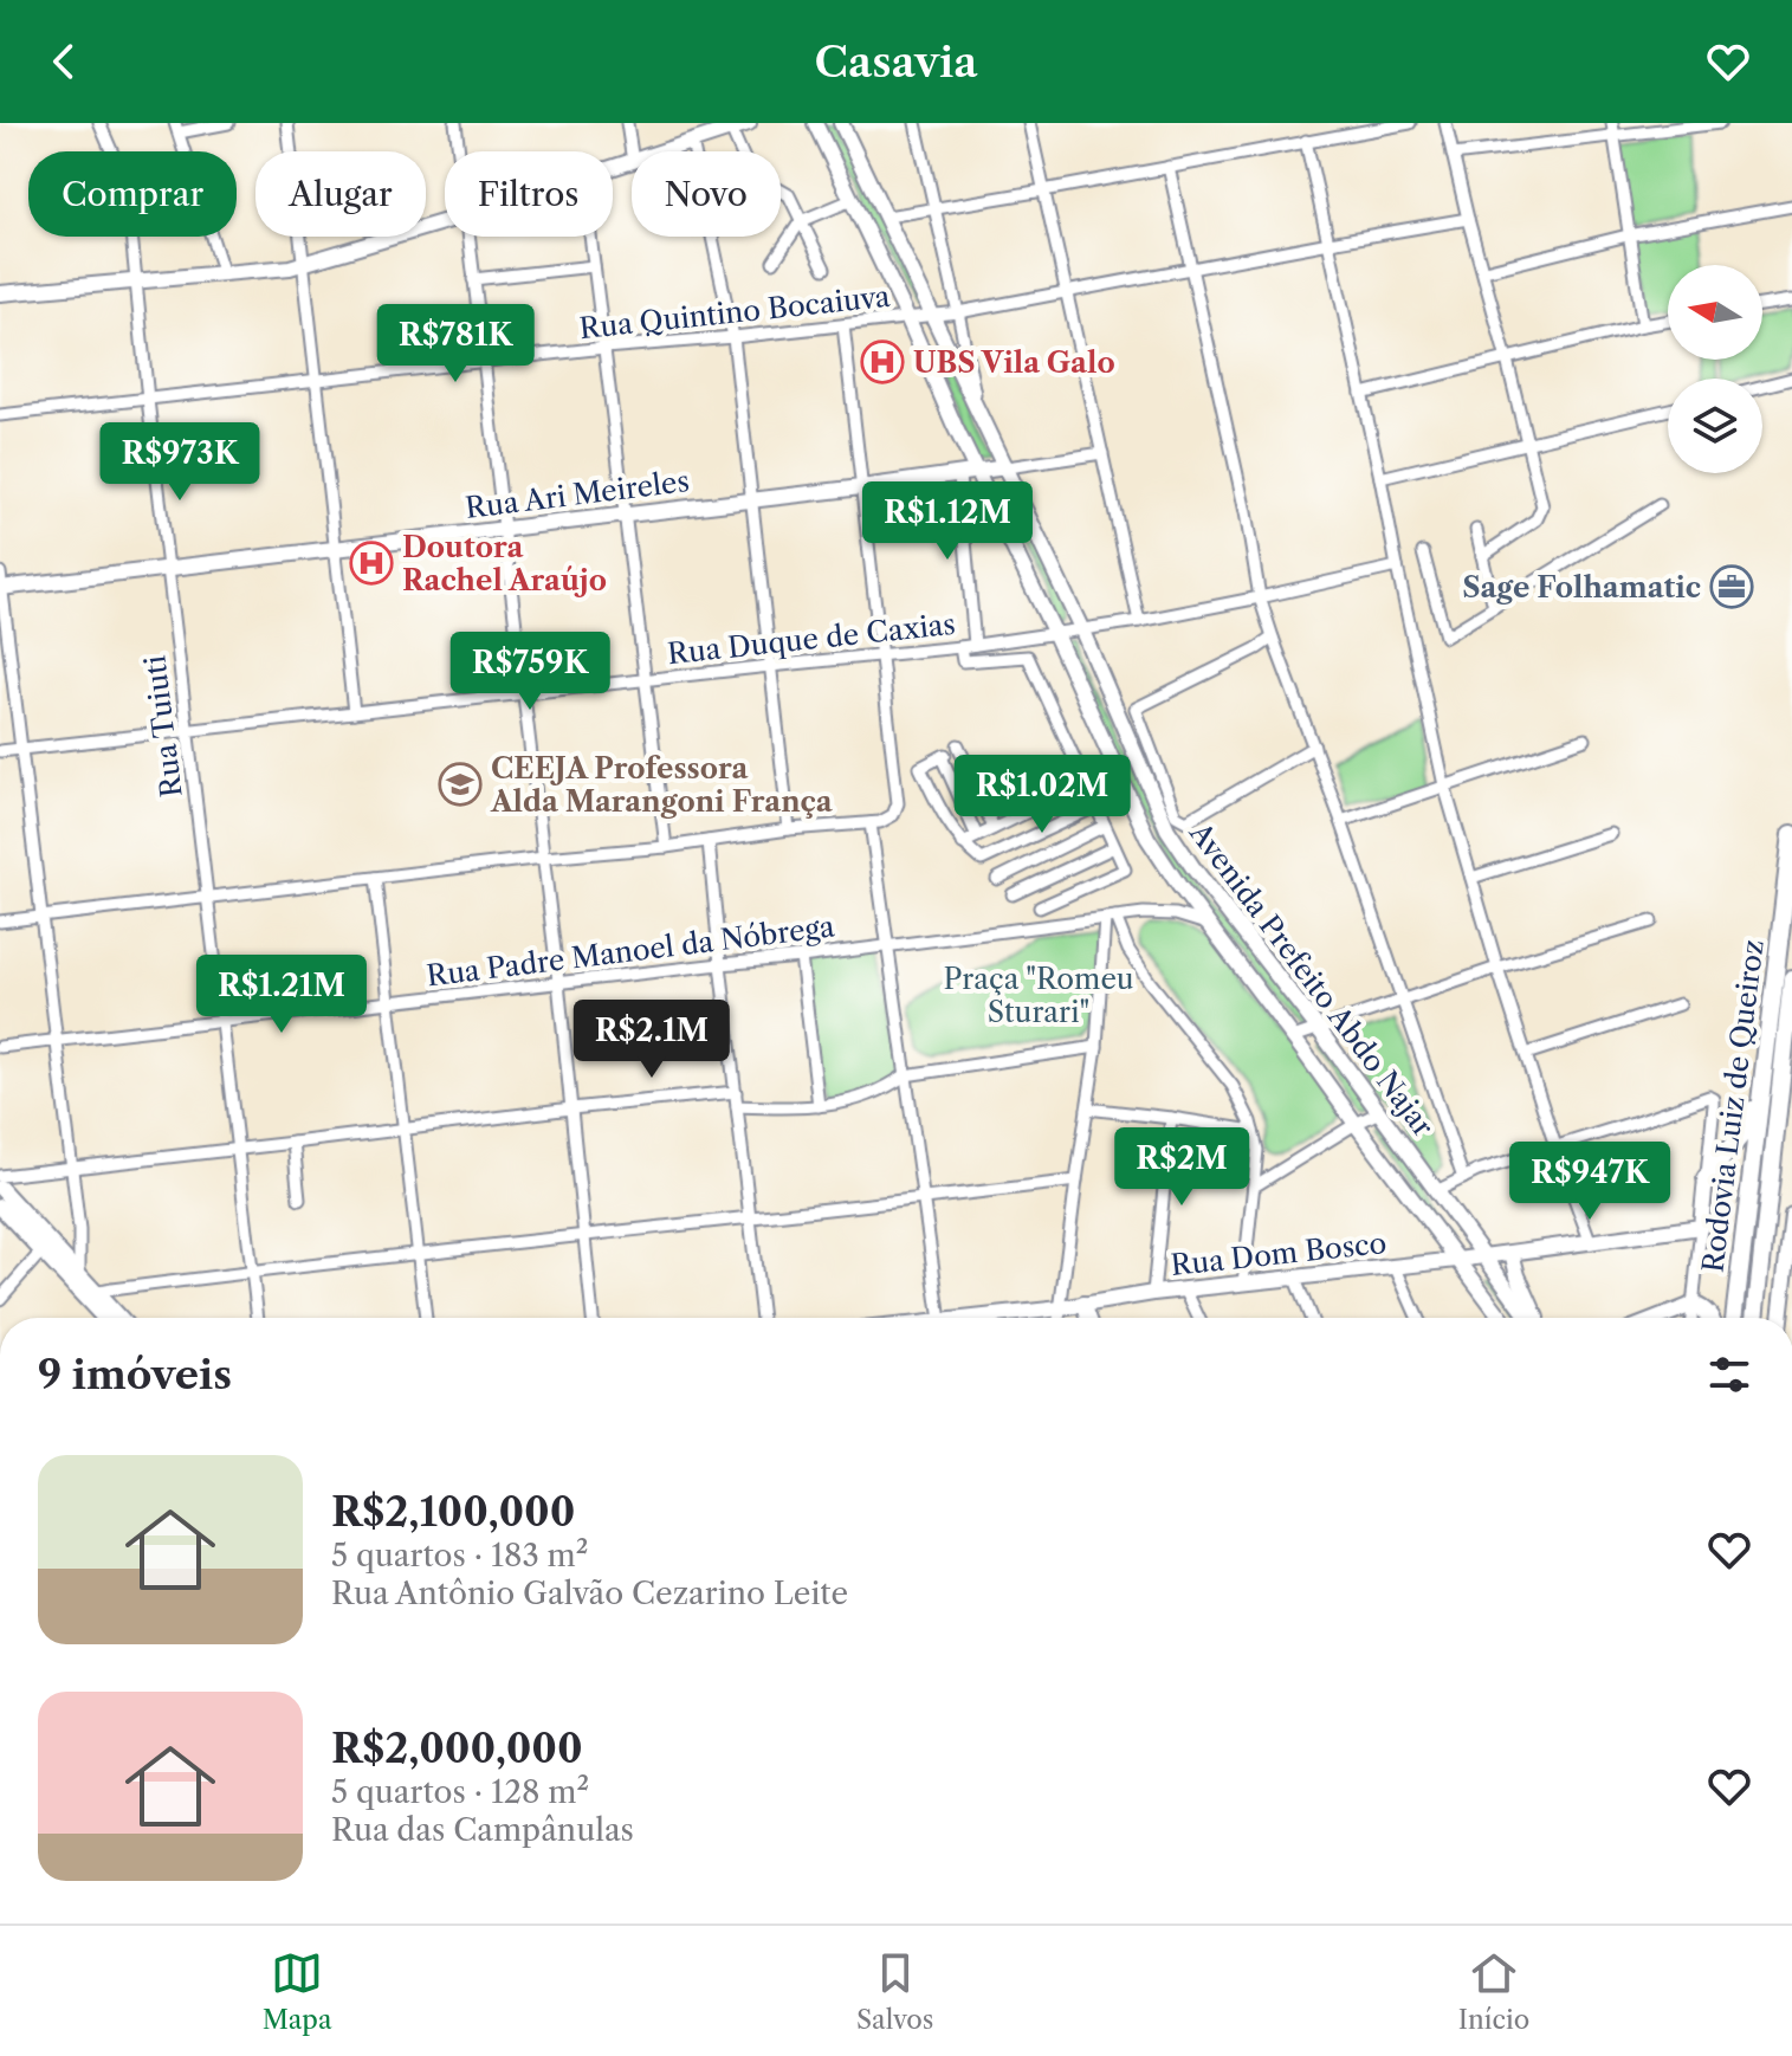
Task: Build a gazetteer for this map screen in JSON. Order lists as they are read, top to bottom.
{
  "streets": {
    "highway": ["Rodovia Luiz de Queiroz"],
    "main road": ["Rua Ari Meireles", "Avenida Prefeito Abdo Najar", "Rua Dom Bosco"],
    "street": [
      "Rua Quintino Bocaiuva",
      "Rua Duque de Caxias",
      "Rua Tuiuti",
      "Rua Padre Manoel da Nóbrega"
    ]
  },
  "crossings": [
    ["Rua Quintino Bocaiuva", "Rua Tuiuti"],
    ["Rua Quintino Bocaiuva", "Avenida Prefeito Abdo Najar"],
    ["Rua Ari Meireles", "Rua Tuiuti"],
    ["Rua Ari Meireles", "Avenida Prefeito Abdo Najar"],
    ["Rua Duque de Caxias", "Rua Tuiuti"],
    ["Rua Duque de Caxias", "Avenida Prefeito Abdo Najar"],
    ["Rua Tuiuti", "Rua Padre Manoel da Nóbrega"],
    ["Rua Padre Manoel da Nóbrega", "Avenida Prefeito Abdo Najar"],
    ["Avenida Prefeito Abdo Najar", "Rua Dom Bosco"]
  ],
  "parks": ["Praça \"Romeu Sturari\""],
  "places": {
    "hospital": ["UBS Vila Galo", "Doutora Rachel Araújo"],
    "office": ["Sage Folhamatic"],
    "school or university": ["CEEJA Professora Alda Marangoni França"]
  },
  "north": "left",
  "page": {
    "header": "Casavia",
    "chip": [
      "Comprar",
      "Alugar",
      "Filtros",
      "Novo"
    ],
    "price": [
      "R$781K",
      "R$973K",
      "R$1.12M",
      "R$759K",
      "R$1.02M",
      "R$1.21M",
      "R$2.1M",
      "R$2M",
      "R$947K"
    ],
    "heading": "9 imóveis",
    "list": [
      {
        "name": "R$2,100,000",
        "note": "5 quartos · 183 m² · Rua Antônio Galvão Cezarino Leite"
      },
      {
        "name": "R$2,000,000",
        "note": "5 quartos · 128 m² · Rua das Campânulas"
      }
    ],
    "tabs": ["Mapa", "Salvos", "Início"]
  }
}
